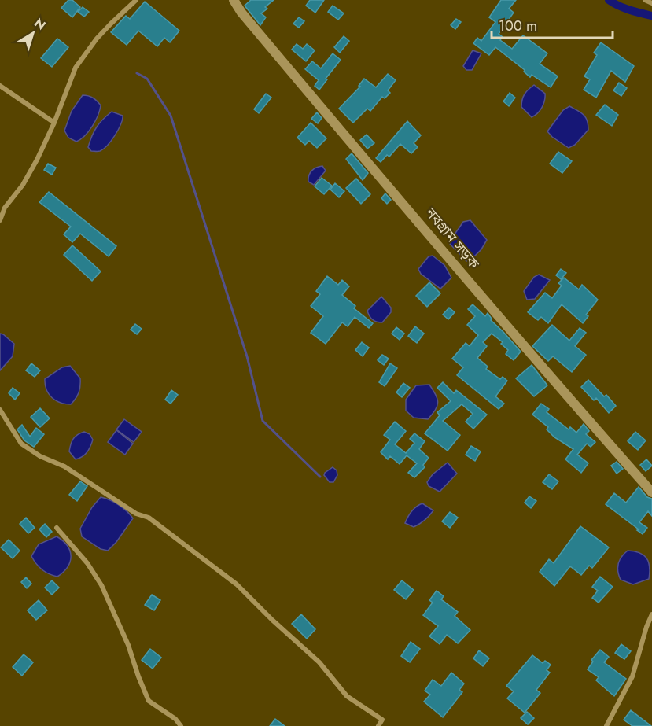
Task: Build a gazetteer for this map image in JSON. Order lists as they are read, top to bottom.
{
  "streets": {
    "main road": ["নবগ্রাম সড়ক"]
  },
  "scale_bar": "100 m",
  "north": "top right"
}
